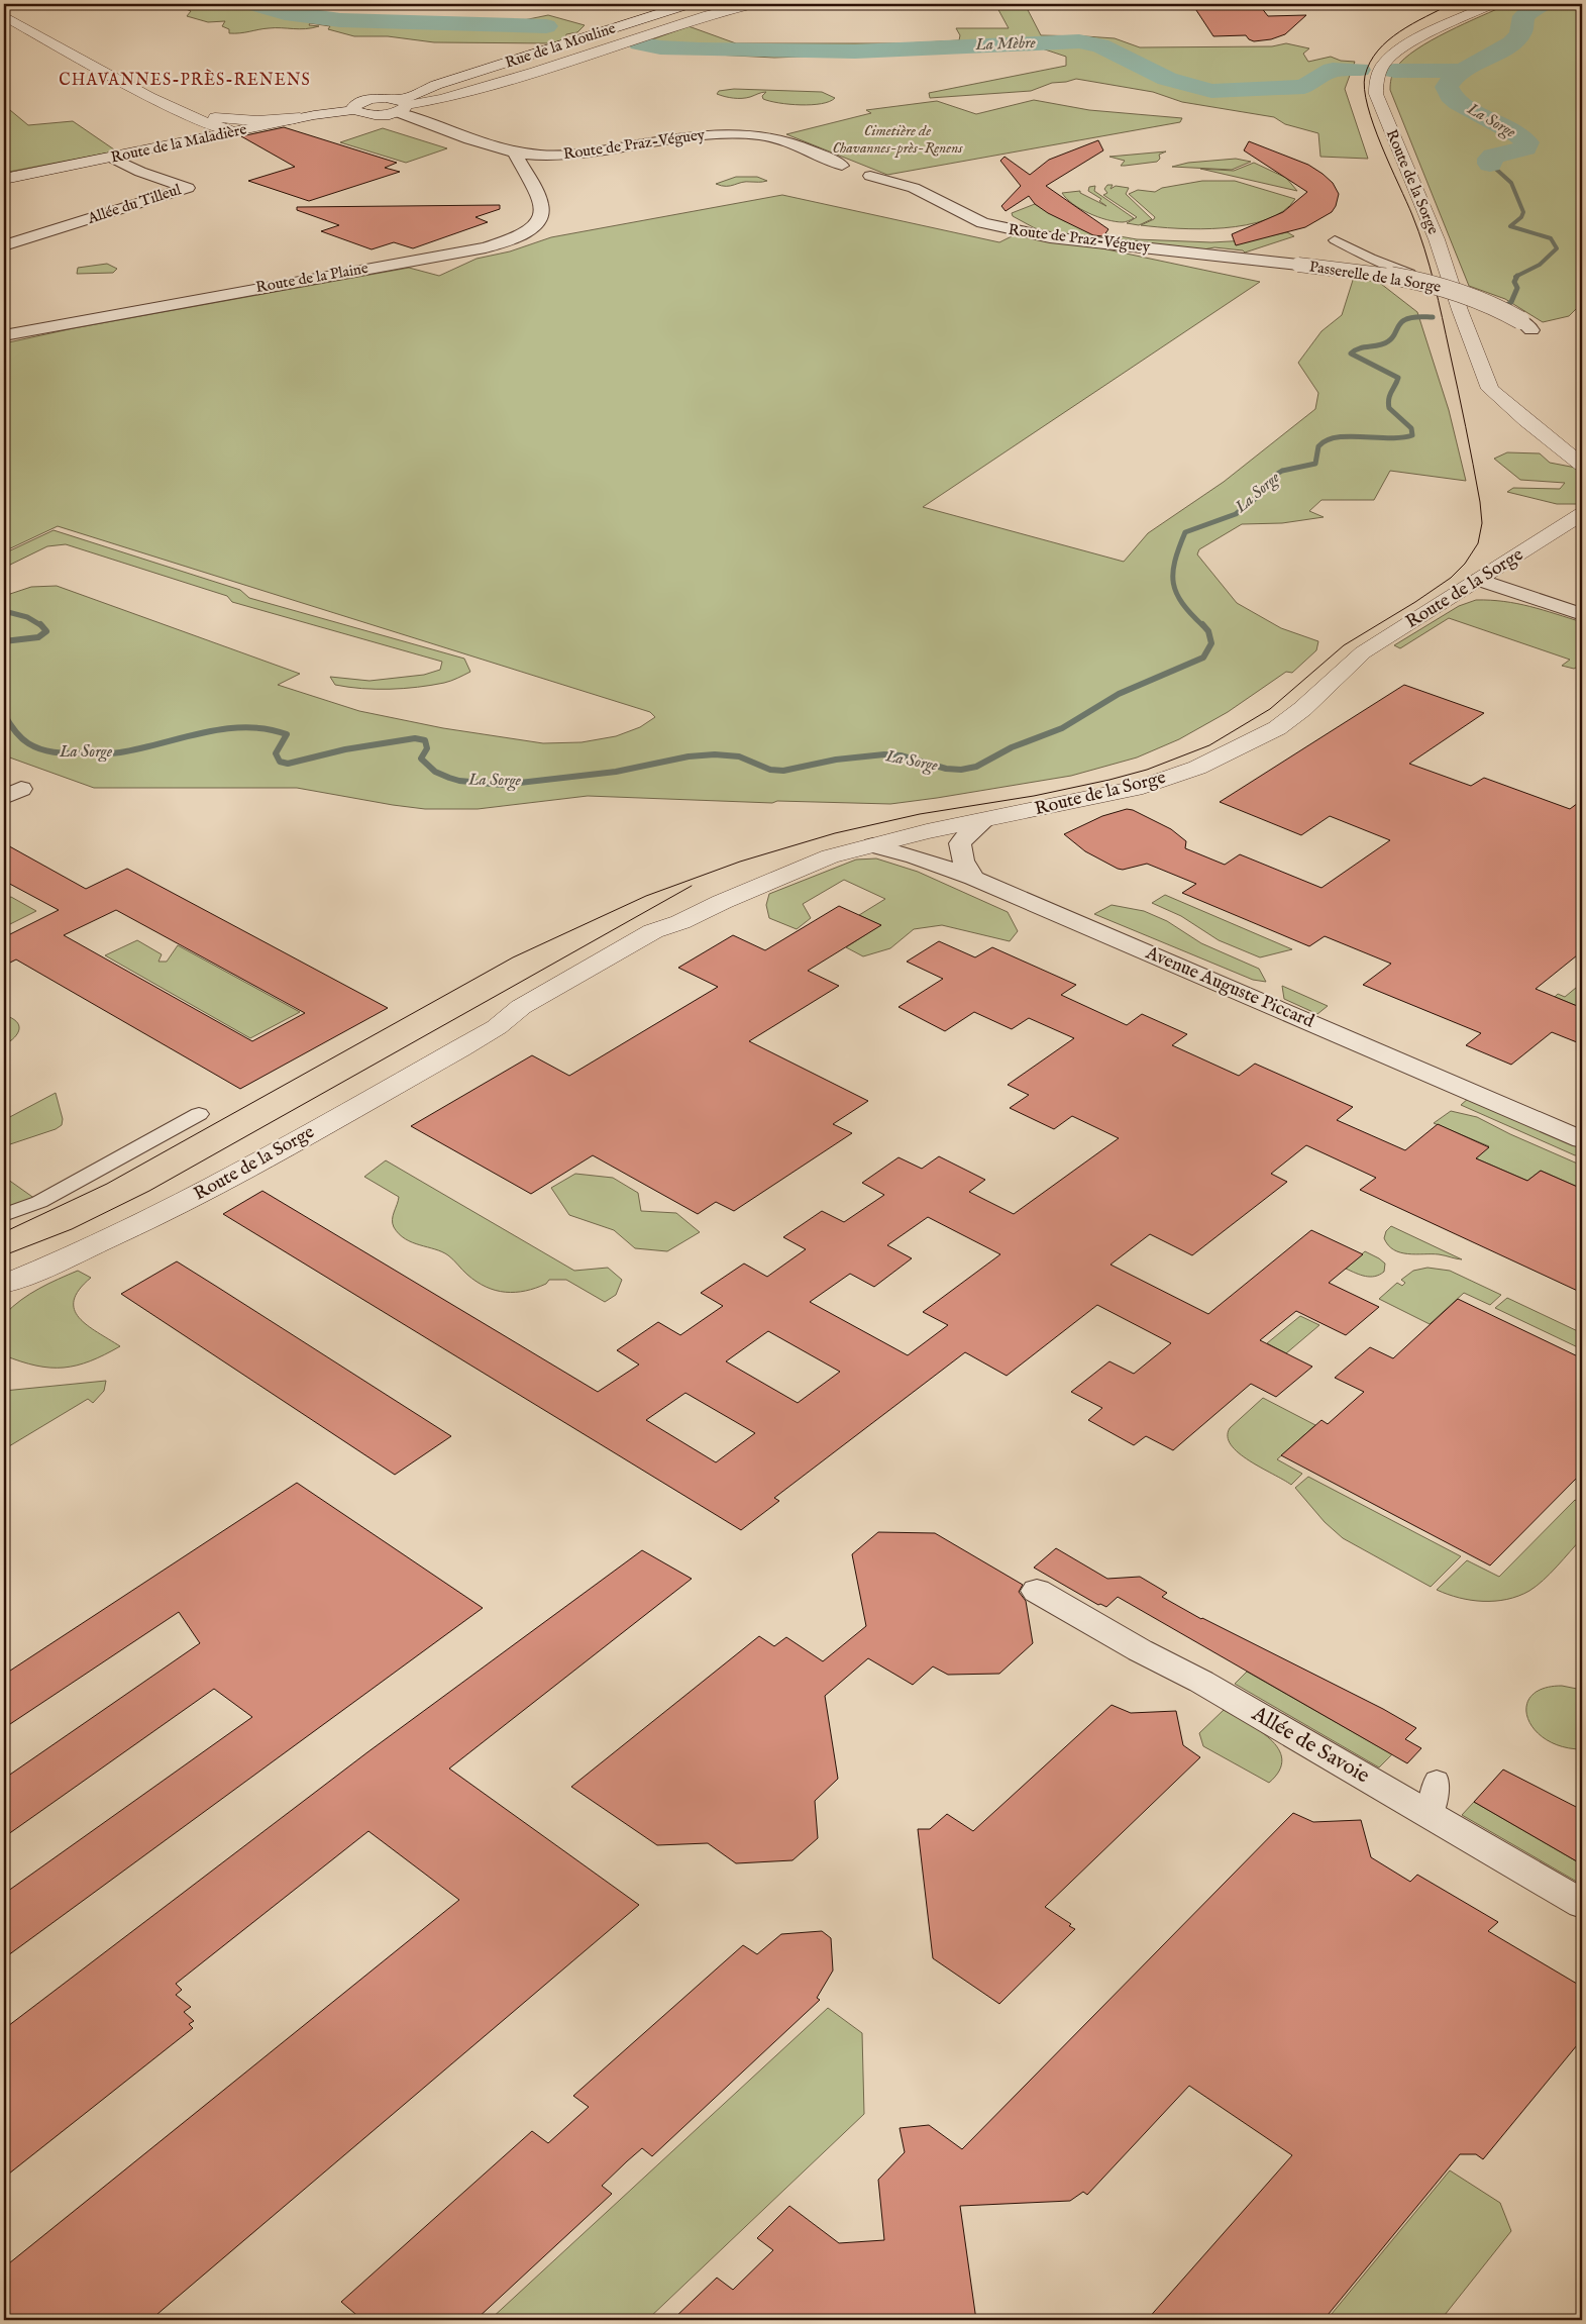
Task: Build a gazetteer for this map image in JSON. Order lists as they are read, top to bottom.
{
  "streets": {
    "street": [
      "Rue de la Mouline",
      "Route de la Maladière",
      "Route de Praz-Véguey",
      "Route de la Sorge",
      "Allée du Tilleul",
      "Passerelle de la Sorge",
      "Route de la Plaine",
      "Avenue Auguste Piccard",
      "Allée de Savoie"
    ]
  },
  "crossings": [
    ["Rue de la Mouline", "Route de la Maladière"],
    ["Rue de la Mouline", "Route de Praz-Véguey"],
    ["Route de la Maladière", "Route de Praz-Véguey"],
    ["Route de la Maladière", "Allée du Tilleul"],
    ["Route de Praz-Véguey", "Passerelle de la Sorge"],
    ["Route de Praz-Véguey", "Route de la Plaine"],
    ["Route de la Sorge", "Avenue Auguste Piccard"]
  ],
  "districts": ["CHAVANNES-PRÈS-RENENS"],
  "water": ["La Mèbre", "La Sorge"],
  "parks": ["Cimetière de Chavannes-près-Renens"]
}
